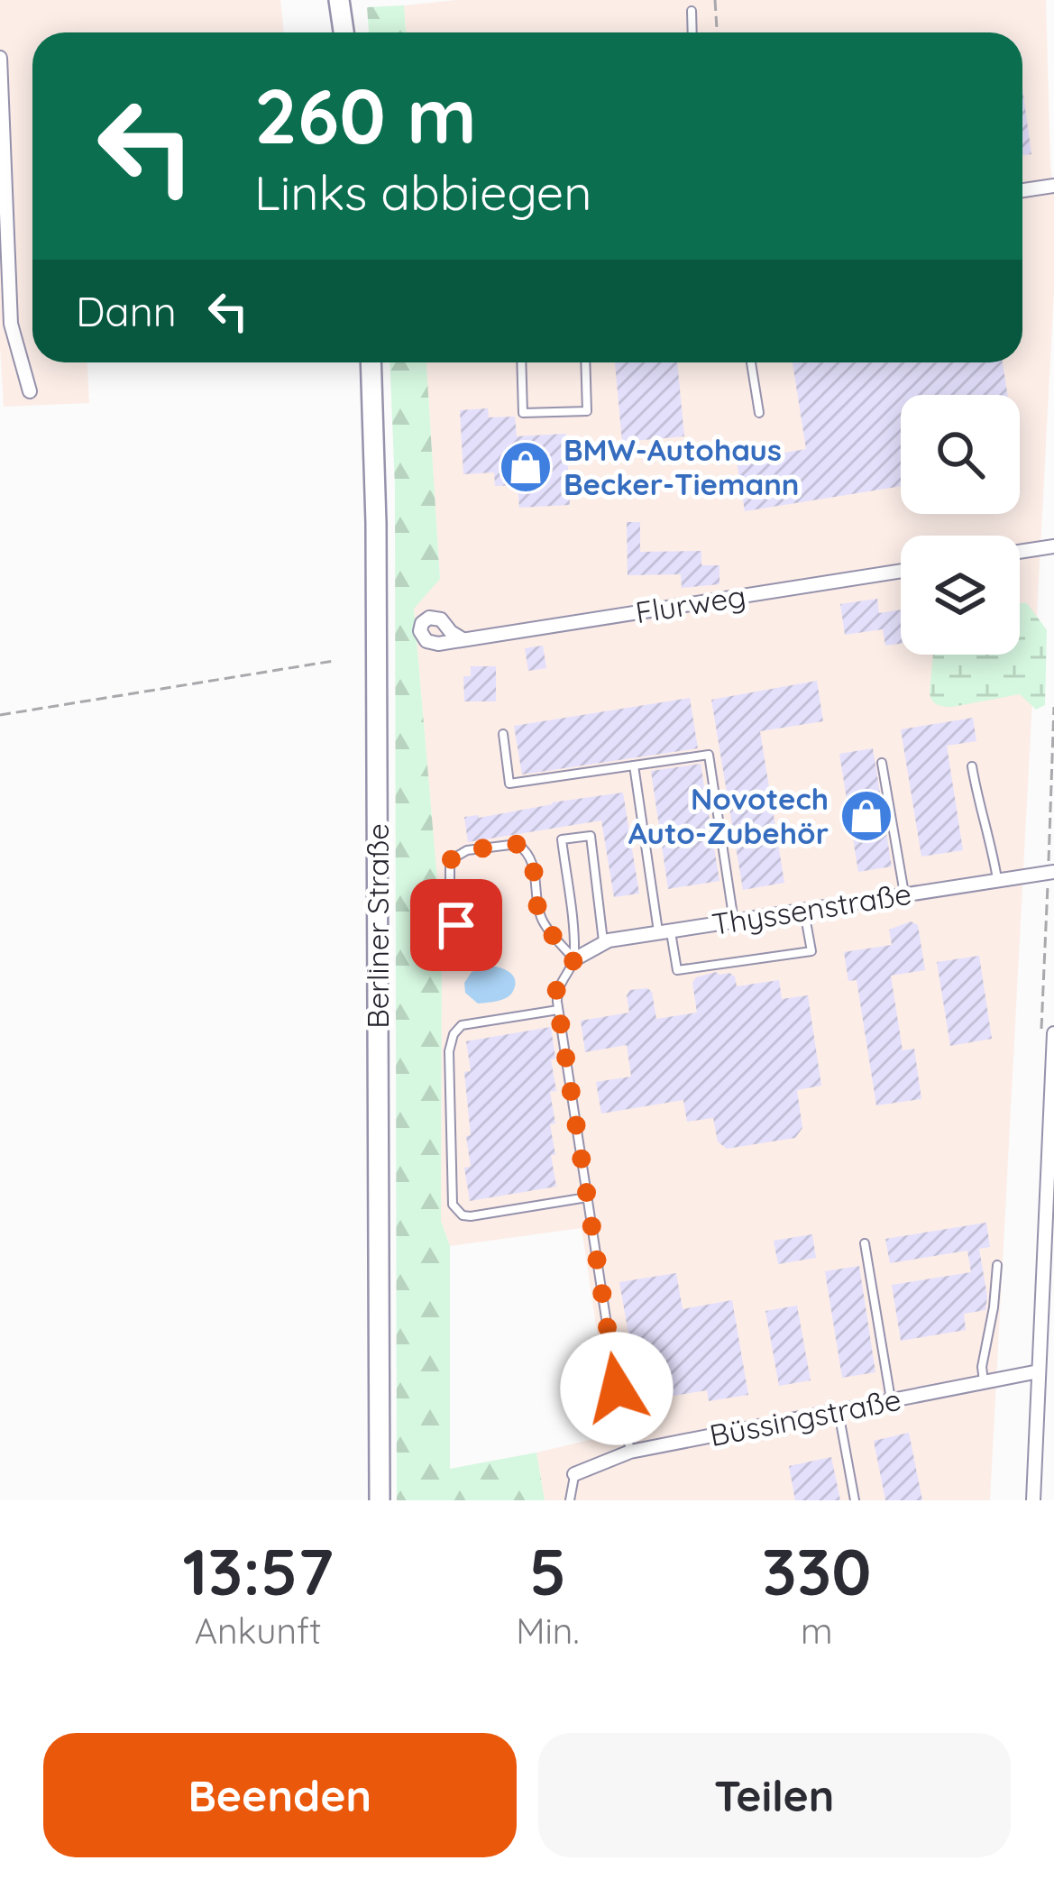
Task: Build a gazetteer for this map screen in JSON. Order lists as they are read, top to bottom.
{
  "streets": {
    "main road": ["Berliner Straße"],
    "street": ["Flurweg", "Thyssenstraße", "Büssingstraße"]
  },
  "places": {
    "shop": ["BMW-Autohaus Becker-Tiemann", "Novotech Auto-Zubehör"]
  },
  "page": {
    "turn": ["260 m", "Links abbiegen"],
    "then": "Dann",
    "eta": [
      "13:57",
      "Ankunft",
      "5",
      "Min.",
      "330",
      "m"
    ],
    "buttons": ["Beenden", "Teilen"]
  }
}
